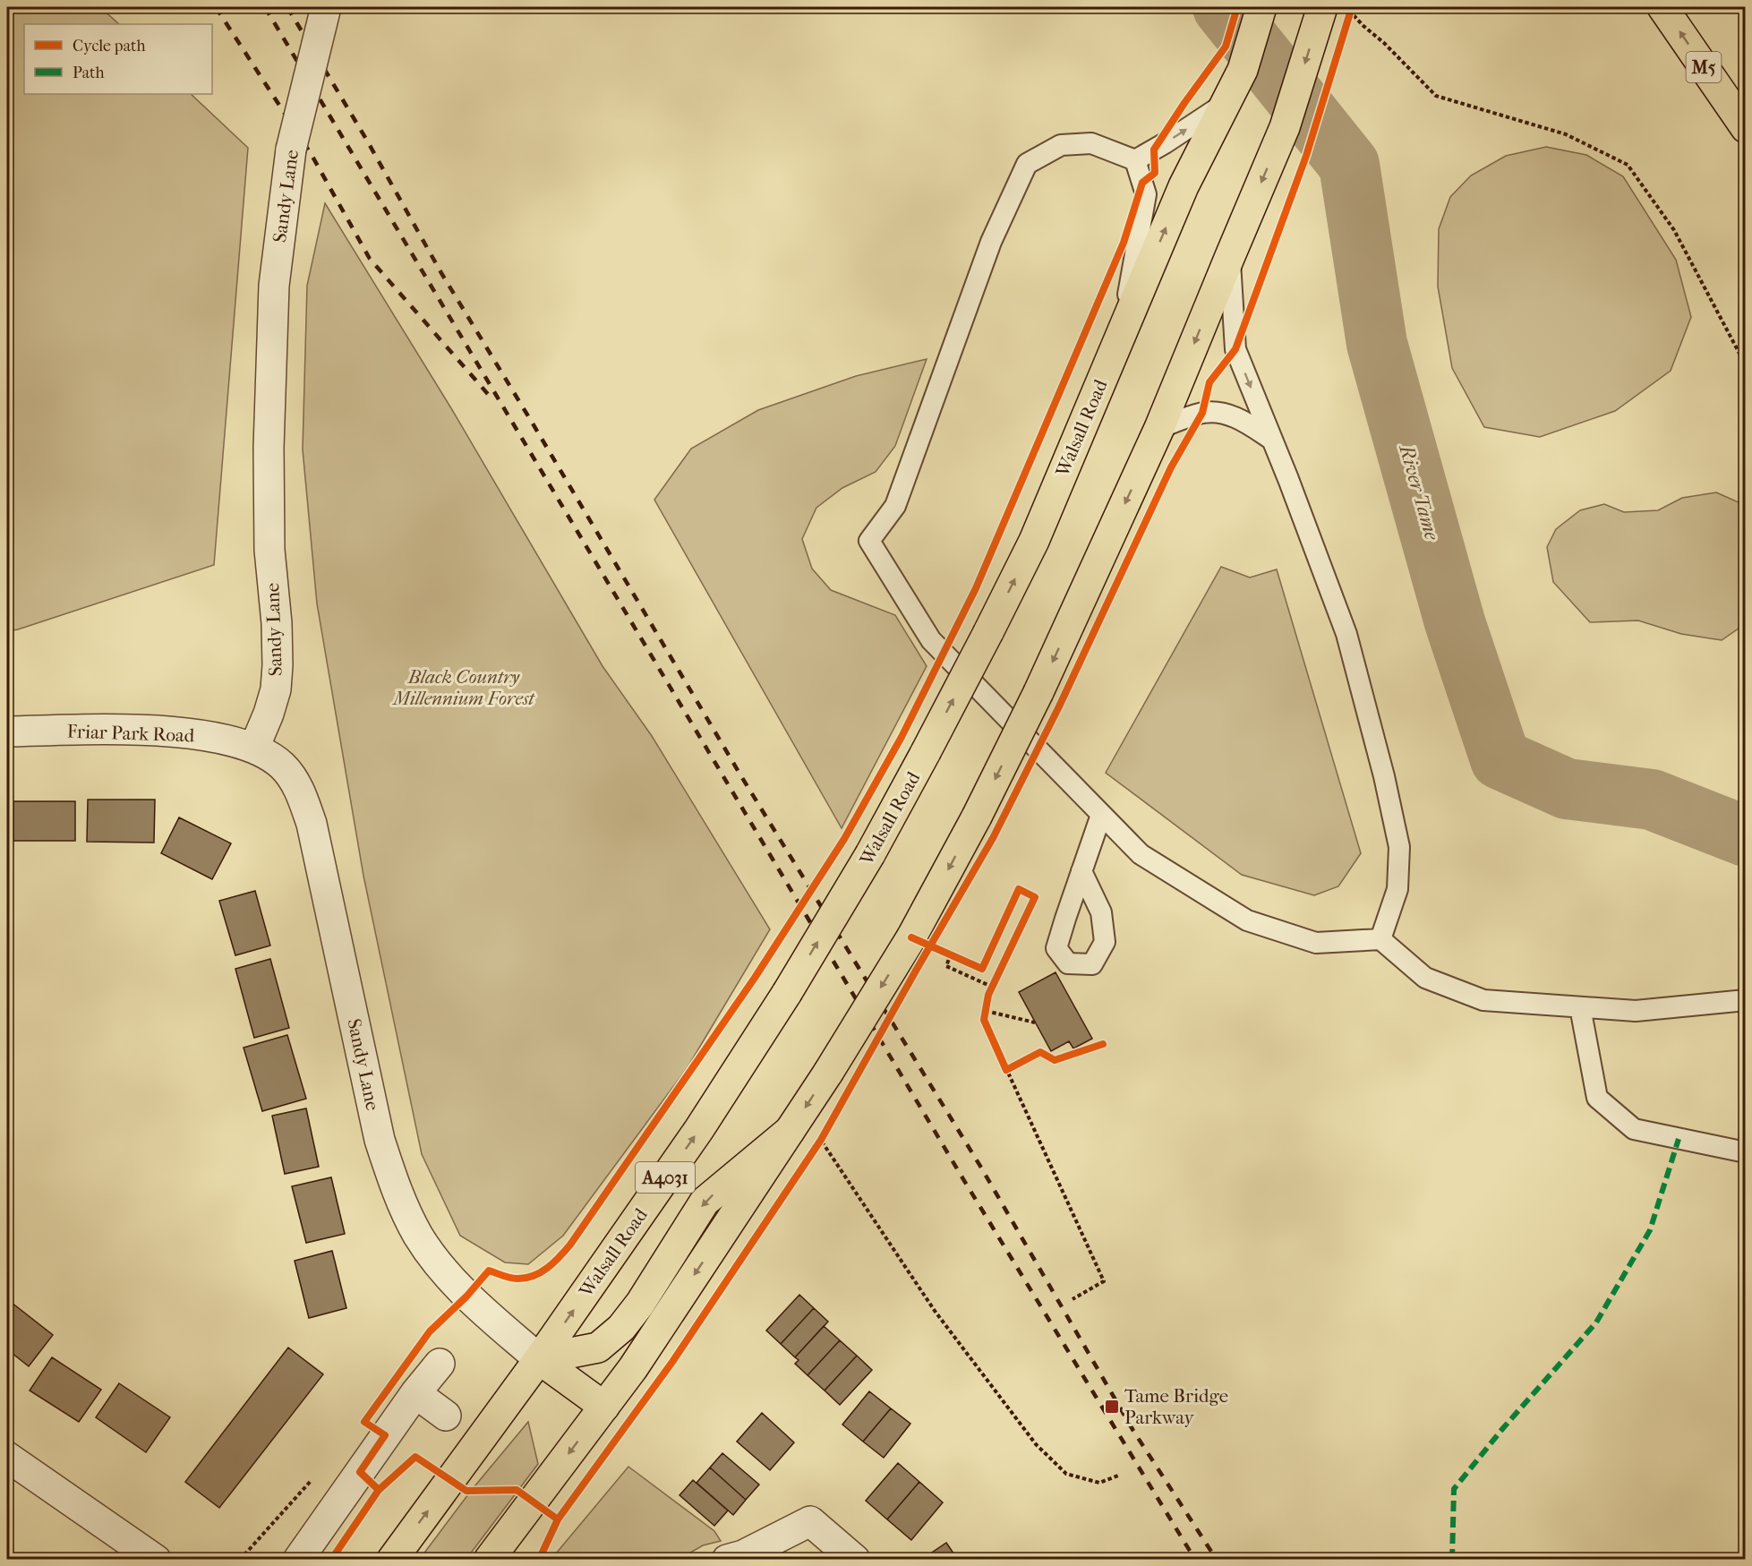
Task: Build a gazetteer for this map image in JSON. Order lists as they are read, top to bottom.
{
  "streets": {
    "main road": ["M5", "Walsall Road", "A4031"],
    "street": ["Sandy Lane", "Friar Park Road"]
  },
  "crossings": [
    ["Sandy Lane", "Walsall Road"],
    ["Sandy Lane", "Friar Park Road"]
  ],
  "water": ["River Tame"],
  "parks": ["Black Country Millennium Forest"],
  "places": {
    "transit": ["Tame Bridge Parkway"]
  },
  "legend": ["Cycle path", "Path"]
}
